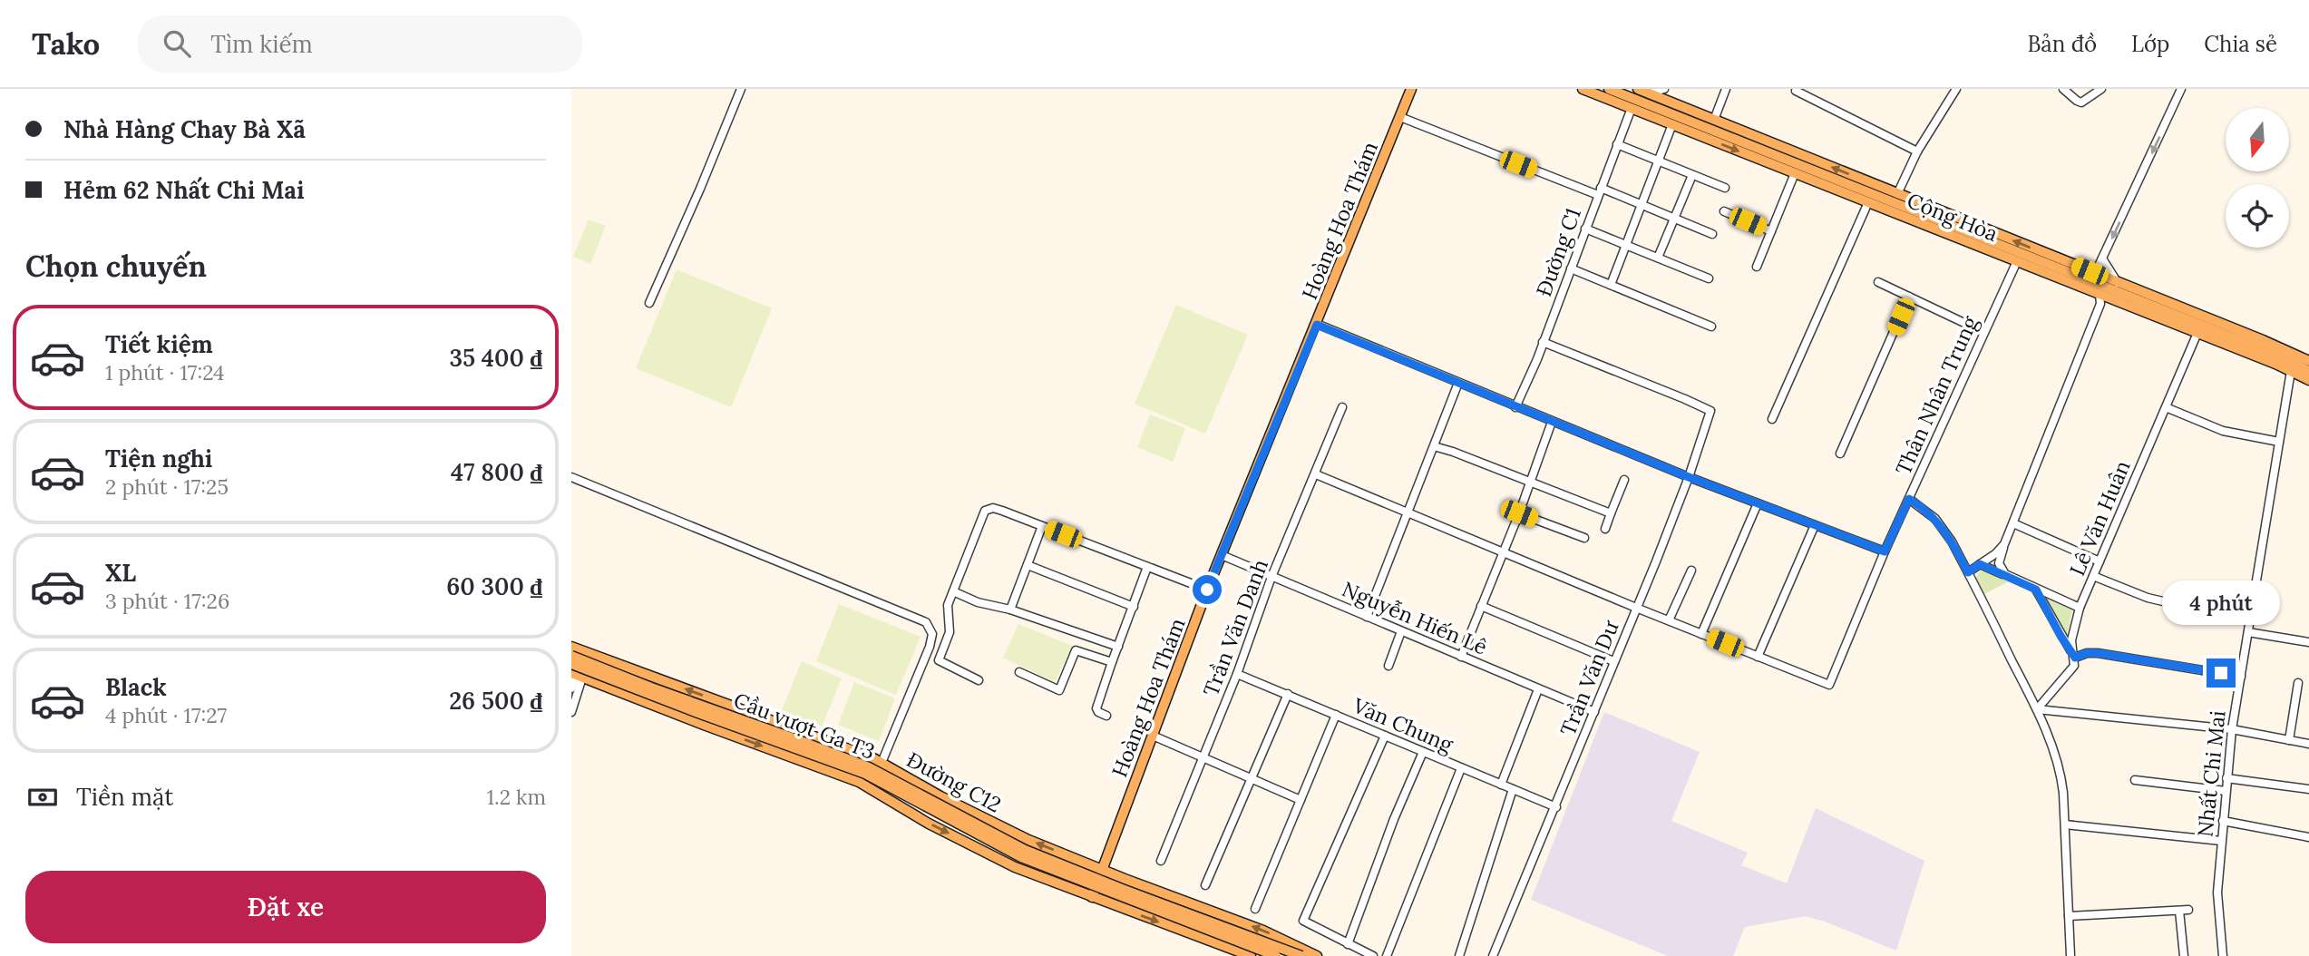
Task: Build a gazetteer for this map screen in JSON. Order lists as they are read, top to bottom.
{
  "streets": {
    "main road": [
      "Cộng Hòa",
      "Hoàng Hoa Thám",
      "Cầu vượt Ga T3",
      "Đường C12"
    ],
    "street": [
      "Đường C1",
      "Thân Nhân Trung",
      "Lê Văn Huân",
      "Nguyễn Hiến Lê",
      "Trần Văn Danh",
      "Trần Văn Dư",
      "Văn Chung",
      "Nhất Chi Mai"
    ]
  },
  "crossings": [
    ["Cộng Hòa", "Đường C1"],
    ["Cộng Hòa", "Thân Nhân Trung"],
    ["Cộng Hòa", "Lê Văn Huân"],
    ["Cộng Hòa", "Nhất Chi Mai"],
    ["Hoàng Hoa Thám", "Nguyễn Hiến Lê"],
    ["Hoàng Hoa Thám", "Đường C12"],
    ["Đường C1", "Trần Văn Dư"],
    ["Nguyễn Hiến Lê", "Trần Văn Danh"],
    ["Nguyễn Hiến Lê", "Trần Văn Dư"],
    ["Trần Văn Danh", "Văn Chung"],
    ["Trần Văn Dư", "Văn Chung"]
  ],
  "north": "bottom",
  "page": {
    "header": "Tako",
    "search": "Tìm kiếm",
    "nav": ["Bản đồ", "Lớp", "Chia sẻ"],
    "banner": ["Nhà Hàng Chay Bà Xã", "Hẻm 62 Nhất Chi Mai"],
    "heading": "Chọn chuyến",
    "list": [
      {
        "name": "Tiết kiệm",
        "note": "1 phút · 17:24",
        "value": "35 400 ₫"
      },
      {
        "name": "Tiện nghi",
        "note": "2 phút · 17:25",
        "value": "47 800 ₫"
      },
      {
        "name": "XL",
        "note": "3 phút · 17:26",
        "value": "60 300 ₫"
      },
      {
        "name": "Black",
        "note": "4 phút · 17:27",
        "value": "26 500 ₫"
      }
    ],
    "bubble": "4 phút",
    "pay": ["Tiền mặt", "1.2 km"],
    "buttons": "Đặt xe"
  }
}
